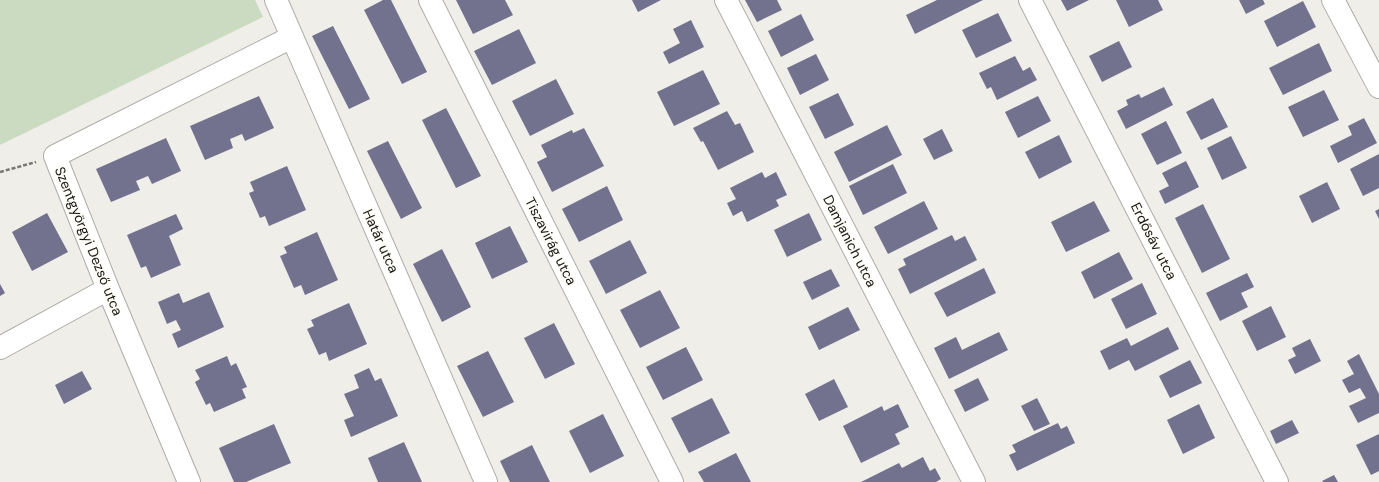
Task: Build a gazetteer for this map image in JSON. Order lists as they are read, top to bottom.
{
  "streets": {
    "street": [
      "Szentgyörgyi Dezső utca",
      "Határ utca",
      "Tiszavirág utca",
      "Damjanich utca",
      "Erdősáv utca"
    ]
  },
  "crossings": [
    ["Szentgyörgyi Dezső utca", "Határ utca"]
  ]
}
